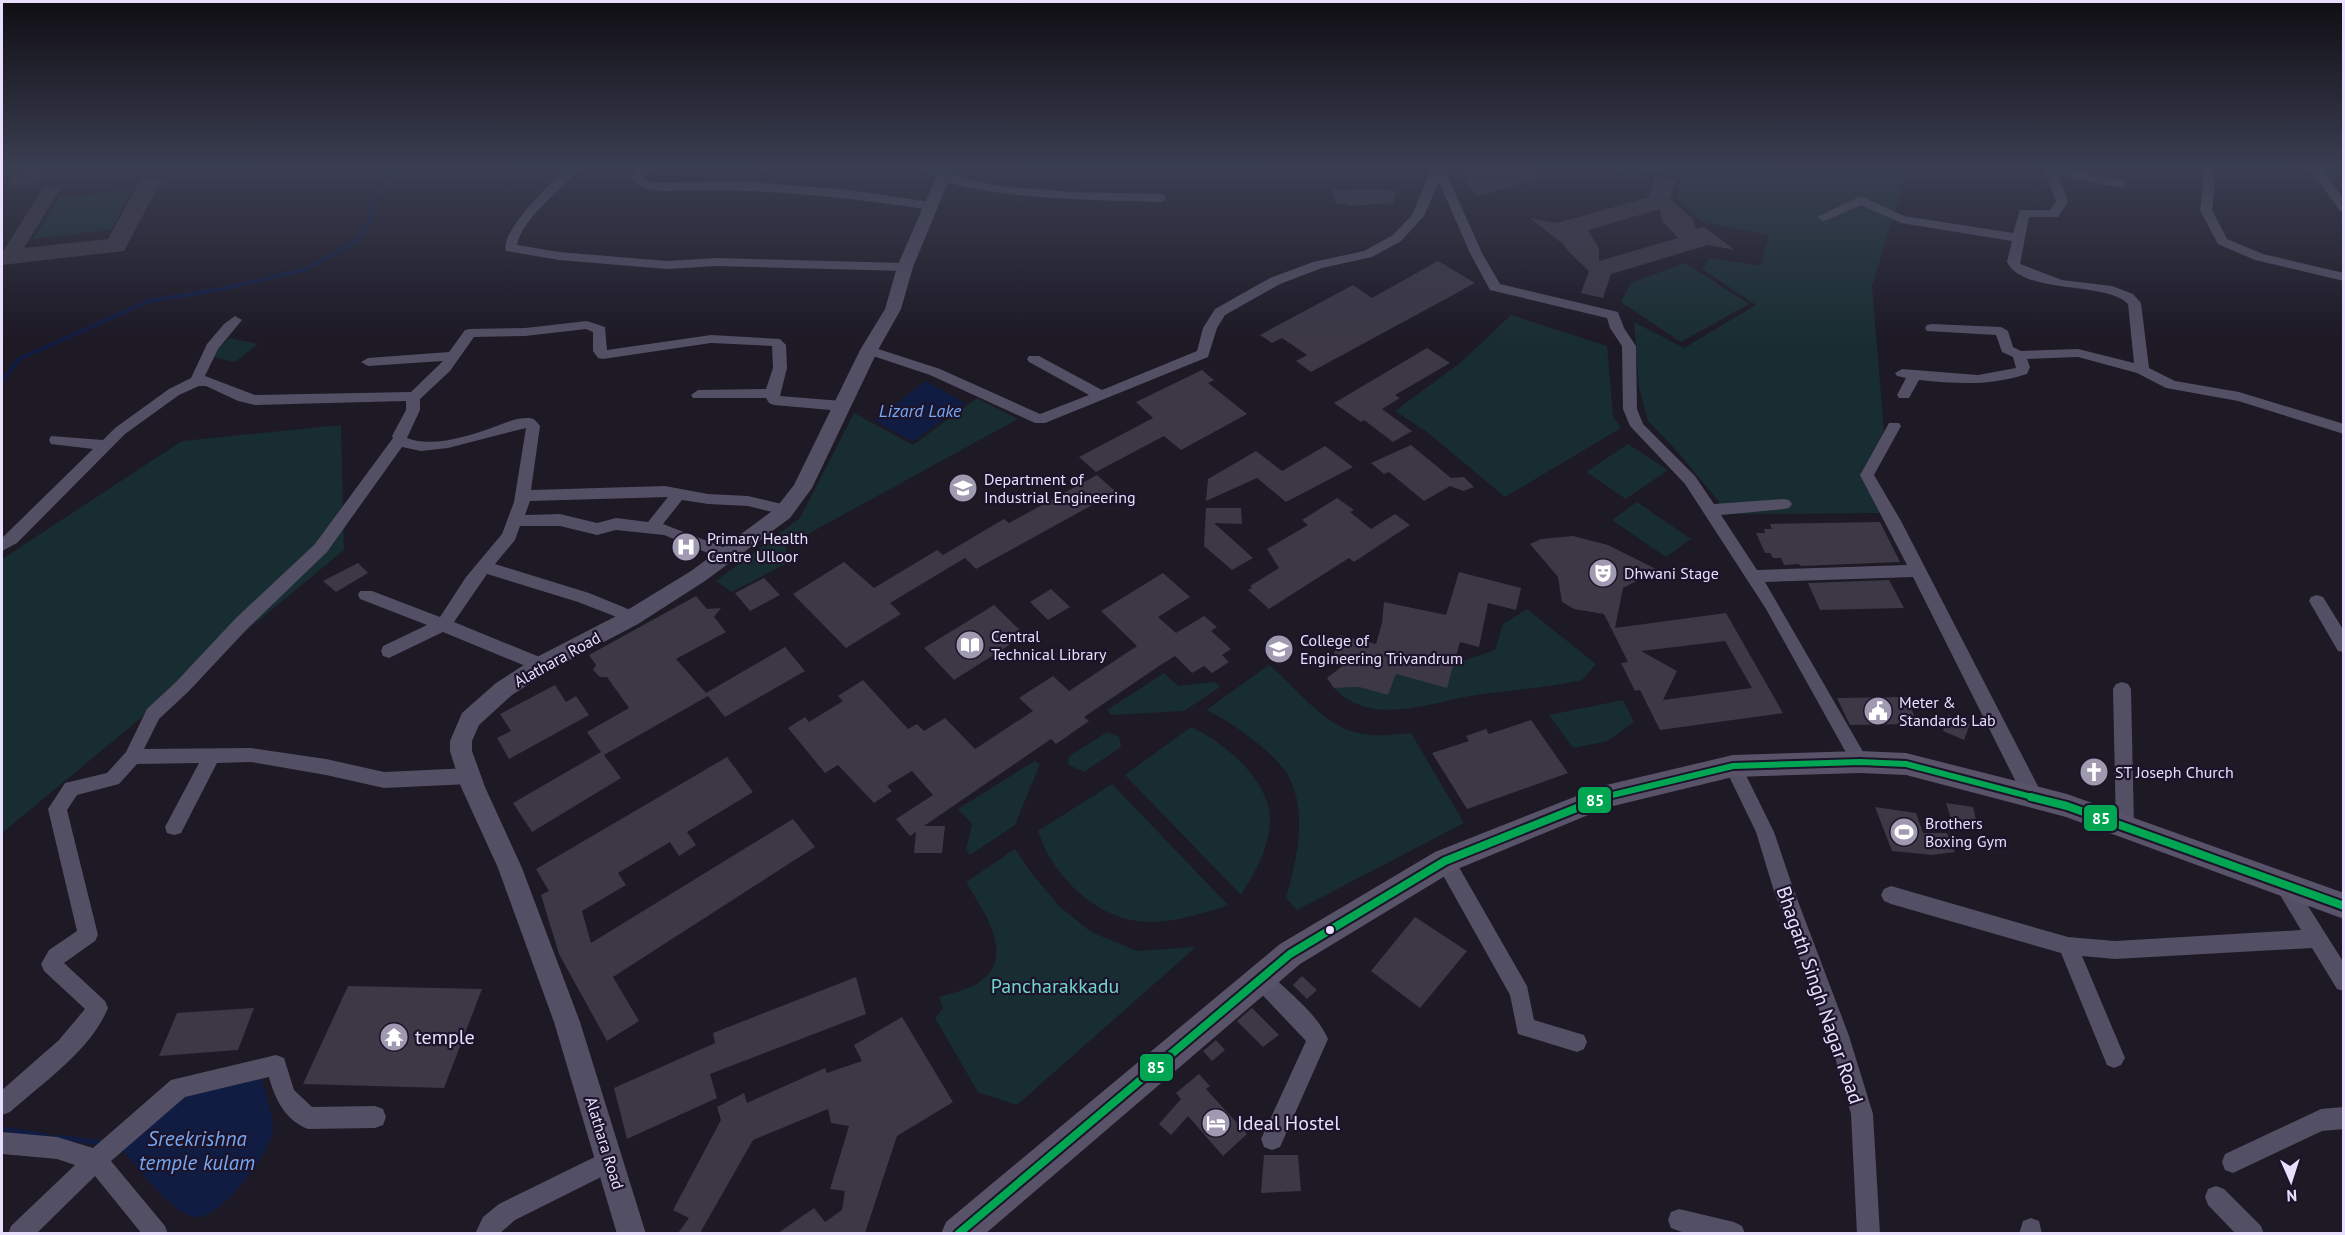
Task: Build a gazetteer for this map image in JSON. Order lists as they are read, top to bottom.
{
  "streets": {
    "street": ["Alathara Road", "Bhagath Singh Nagar Road"]
  },
  "water": ["Lizard Lake", "Sreekrishna temple kulam"],
  "parks": ["Pancharakkadu"],
  "places": {
    "school or university": ["Department of Industrial Engineering", "College of Engineering Trivandrum"],
    "hospital": ["Primary Health Centre Ulloor"],
    "theatre": ["Dhwani Stage"],
    "library": ["Central Technical Library"],
    "public building": ["Meter & Standards Lab"],
    "church": ["ST Joseph Church"],
    "sports": ["Brothers Boxing Gym"],
    "temple": ["temple"],
    "hotel": ["Ideal Hostel"]
  },
  "lines": ["transit line 85"],
  "north": "bottom"
}
